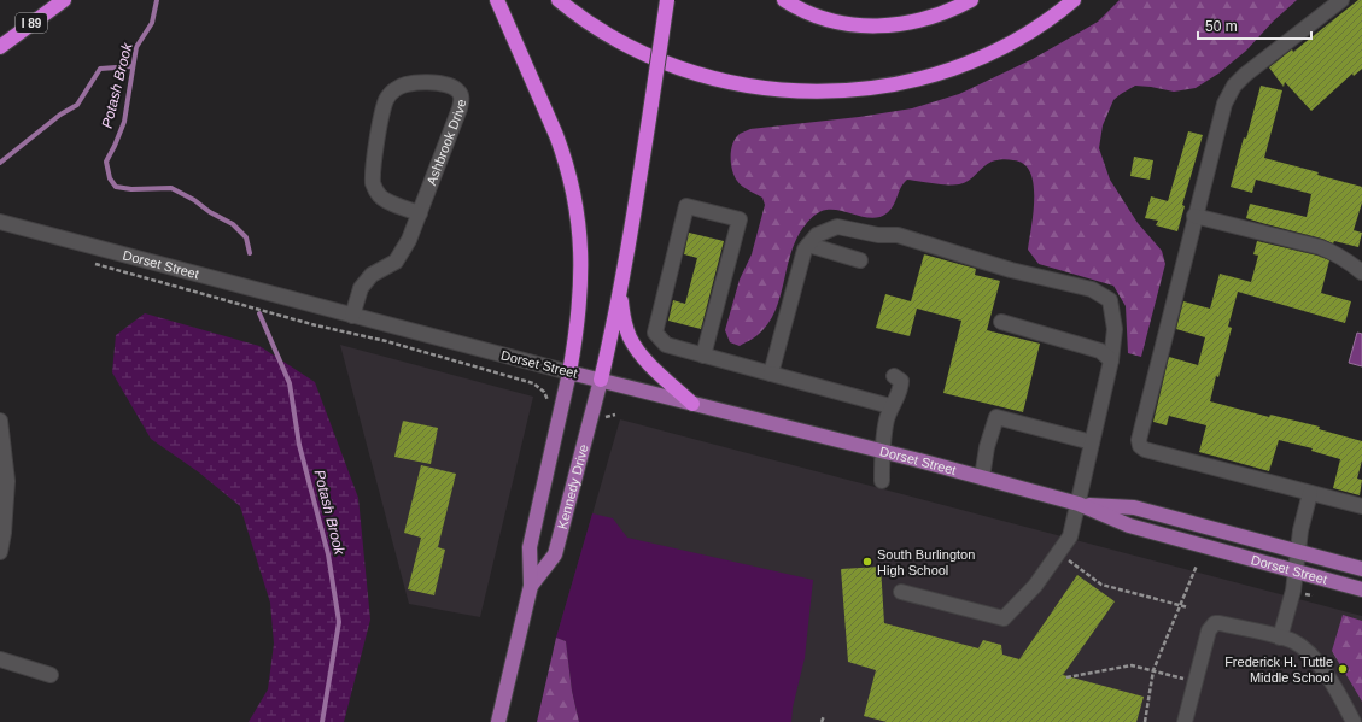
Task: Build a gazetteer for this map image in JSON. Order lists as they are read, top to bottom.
{
  "streets": {
    "highway": ["I 89"],
    "main road": ["Dorset Street", "Kennedy Drive"],
    "street": ["Ashbrook Drive"]
  },
  "crossings": [
    ["Ashbrook Drive", "Dorset Street"],
    ["Dorset Street", "Kennedy Drive"]
  ],
  "water": ["Potash Brook"],
  "places": ["South Burlington High School", "Frederick H. Tuttle Middle School"],
  "scale_bar": "50 m"
}
